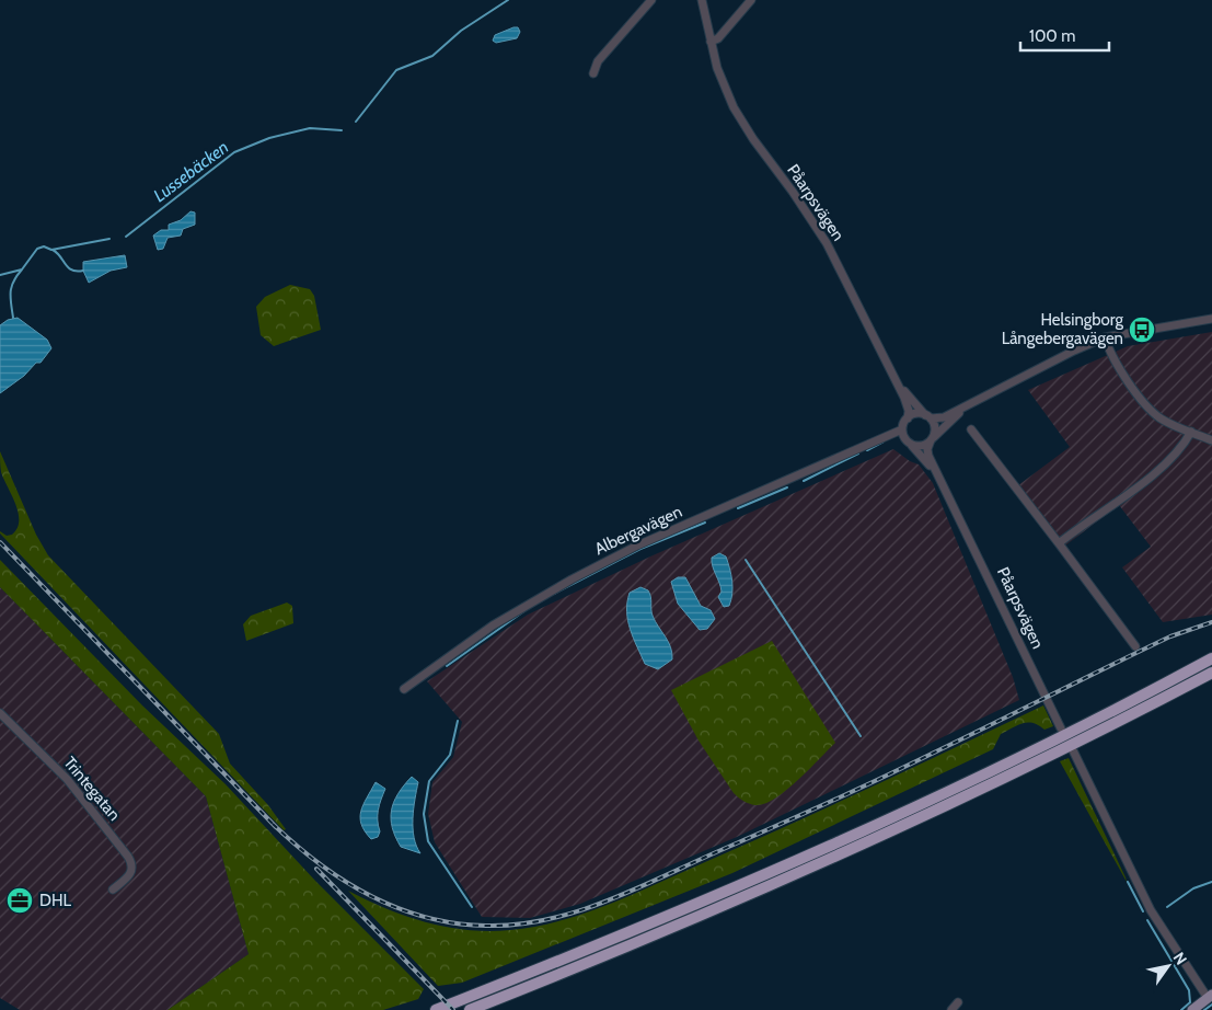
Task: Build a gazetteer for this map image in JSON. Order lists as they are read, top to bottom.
{
  "streets": {
    "street": ["Påarpsvägen", "Albergavägen", "Trintegatan"]
  },
  "crossings": [
    ["Påarpsvägen", "Albergavägen"]
  ],
  "water": ["Lussebäcken"],
  "places": {
    "bus stop": ["Helsingborg Långebergavägen"],
    "office": ["DHL"]
  },
  "scale_bar": "100 m",
  "north": "top right"
}
